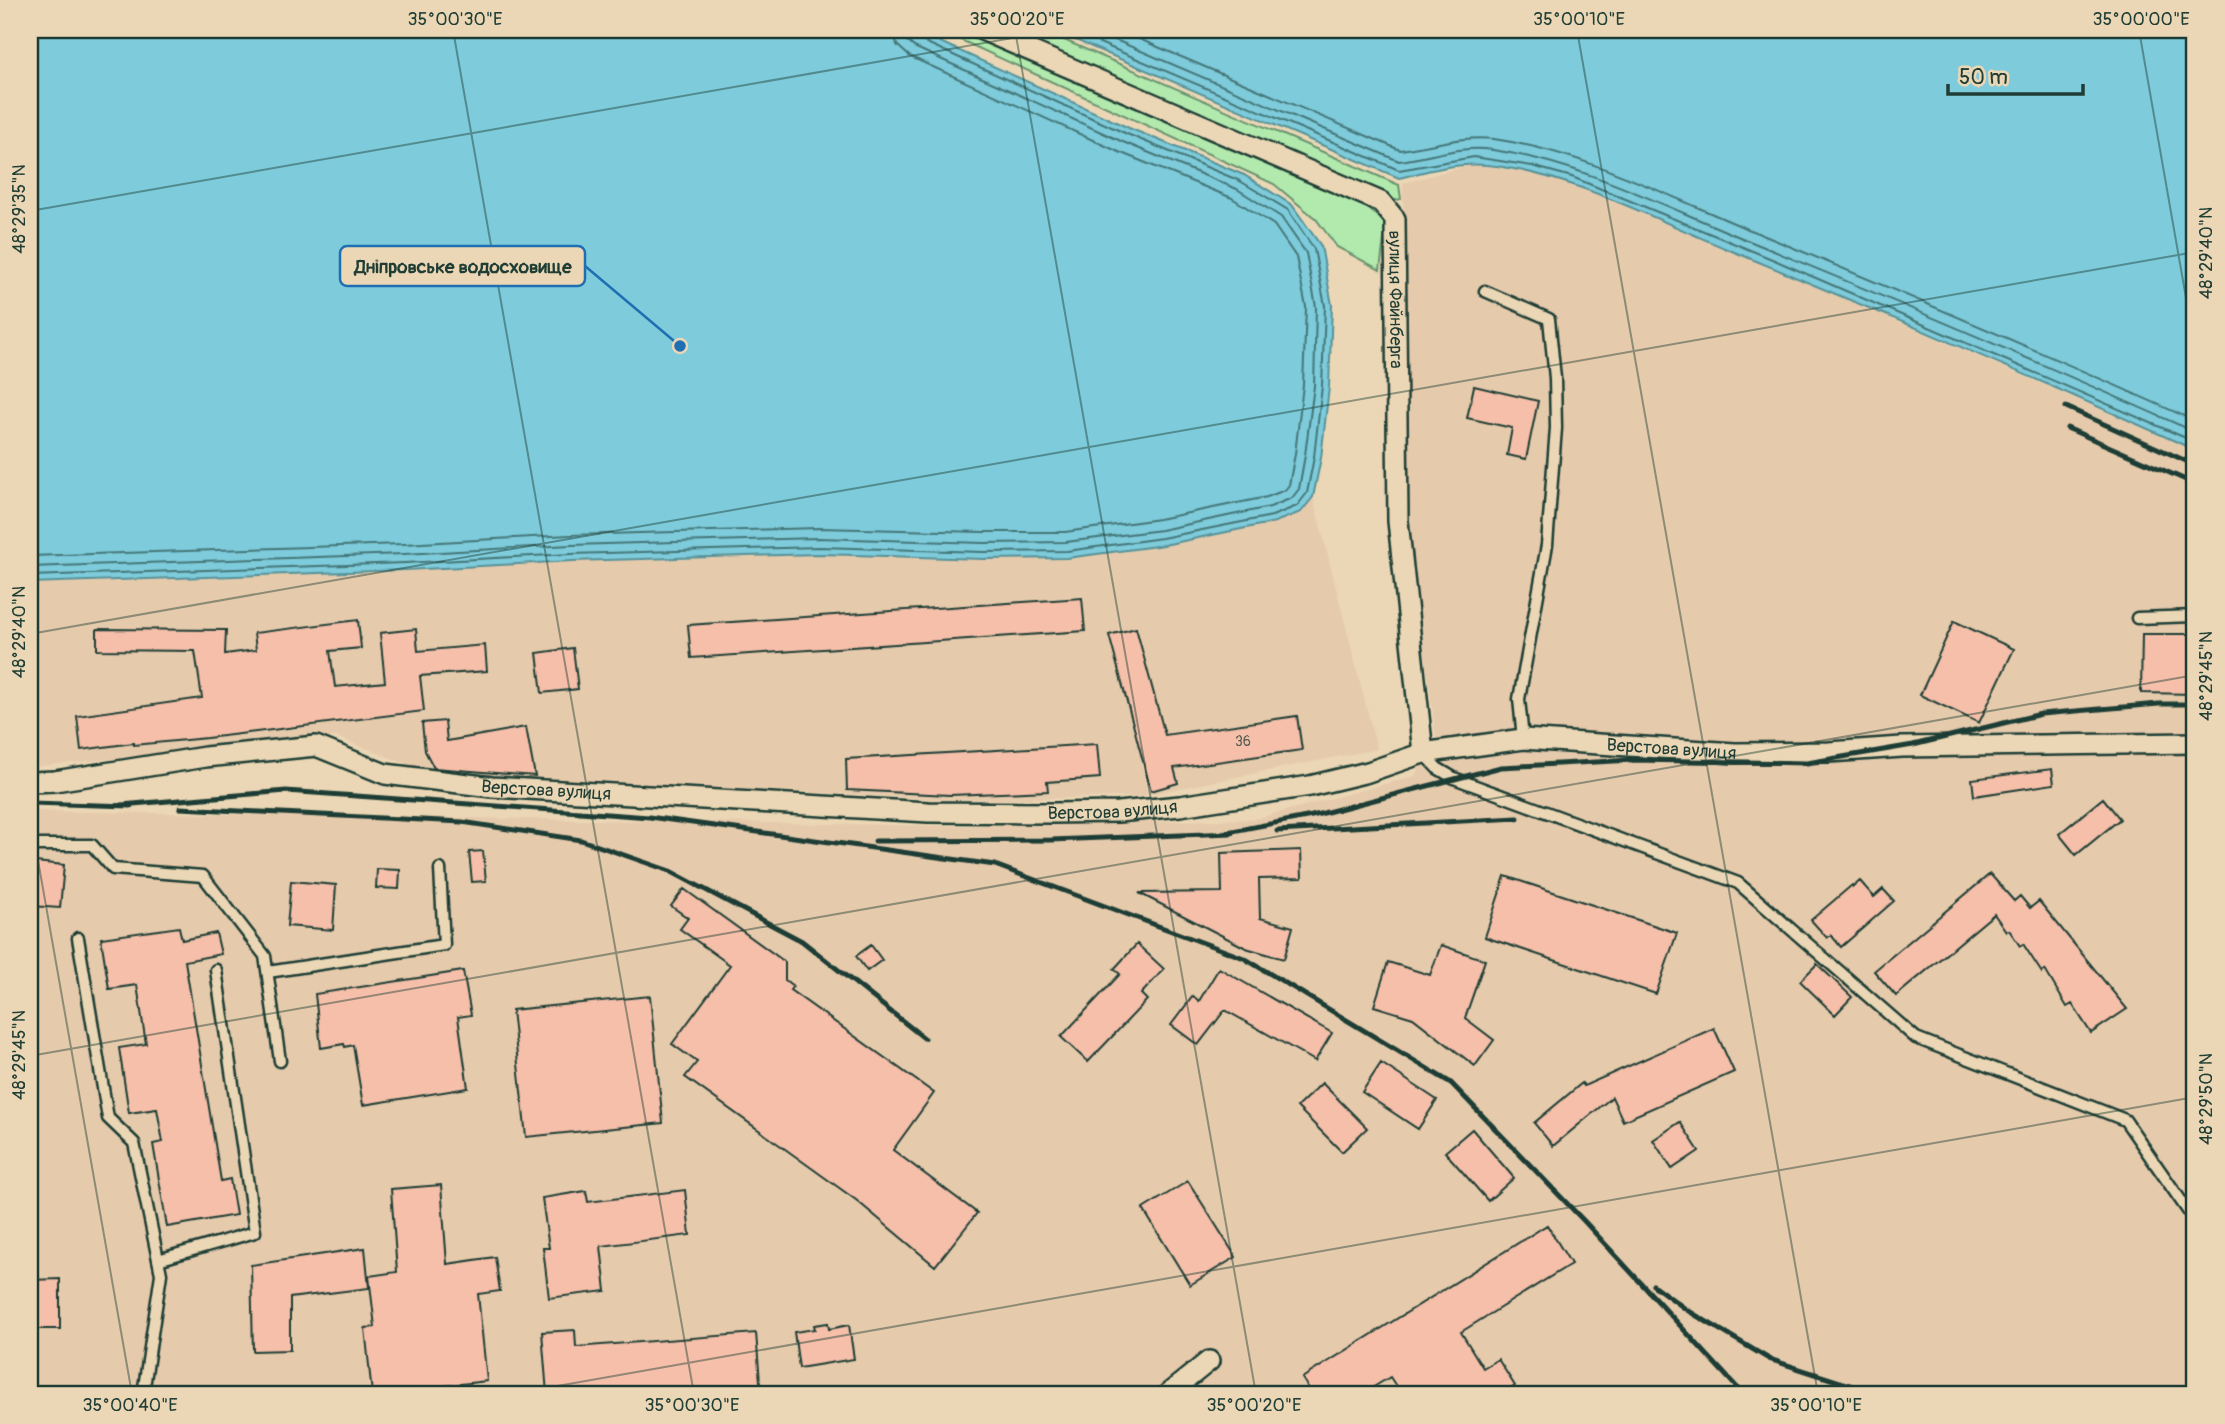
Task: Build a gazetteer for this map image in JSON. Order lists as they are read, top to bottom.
{
  "streets": {
    "street": ["вулиця Файнберга", "Верстова вулиця"]
  },
  "crossings": [
    ["вулиця Файнберга", "Верстова вулиця"]
  ],
  "places": ["Дніпровське водосховище"],
  "house_numbers": ["36"],
  "scale_bar": "50 m",
  "coordinates": [
    "35°00'30\"E",
    "35°00'20\"E",
    "35°00'10\"E",
    "35°00'00\"E",
    "48°29'35\"N",
    "48°29'40\"N",
    "48°29'45\"N",
    "48°29'50\"N",
    "35°00'40\"E"
  ]
}
